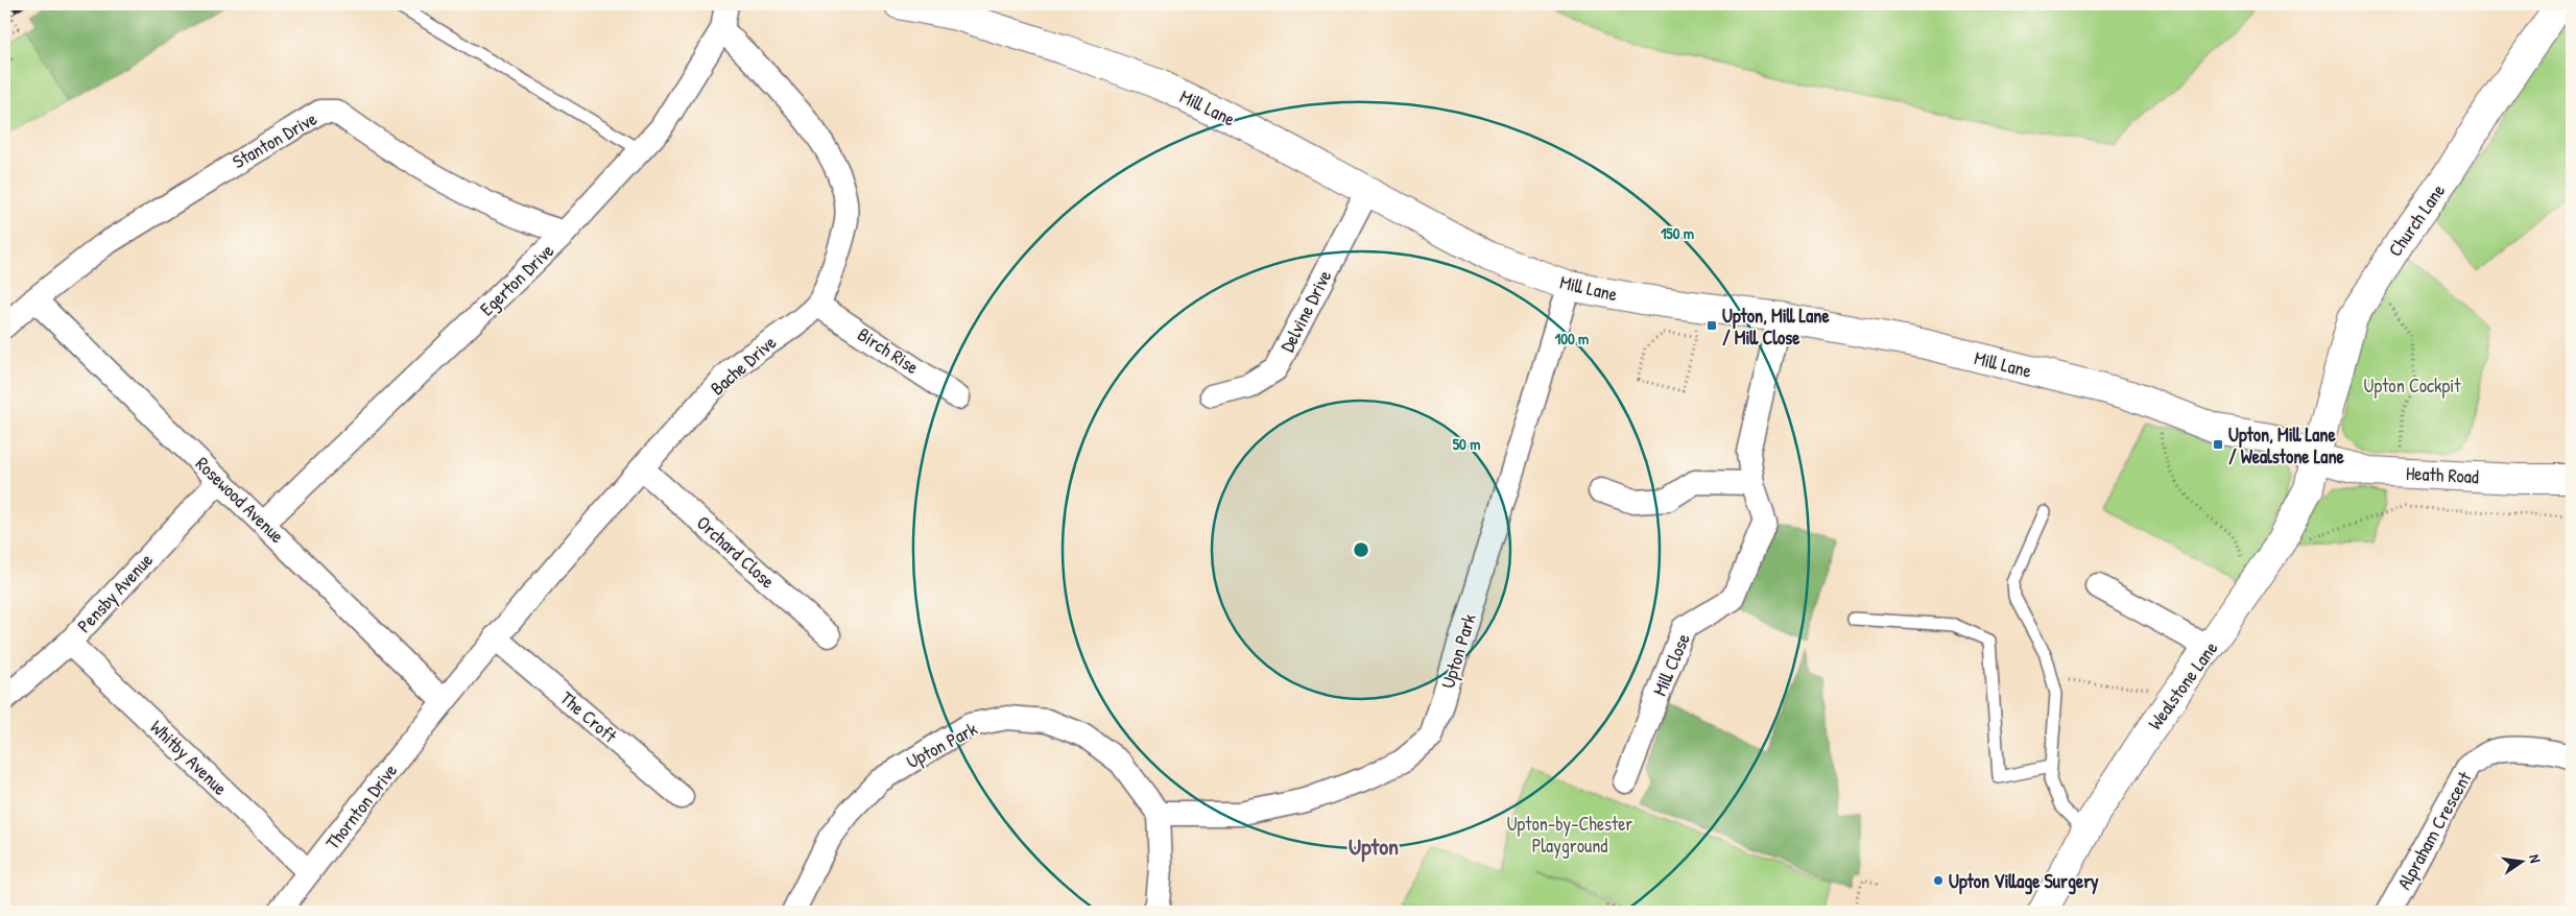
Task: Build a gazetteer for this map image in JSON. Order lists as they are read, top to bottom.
{
  "streets": {
    "street": [
      "Mill Lane",
      "Stanton Drive",
      "Church Lane",
      "Egerton Drive",
      "Delvine Drive",
      "Birch Rise",
      "Bache Drive",
      "Heath Road",
      "Rosewood Avenue",
      "Orchard Close",
      "Pensby Avenue",
      "Upton Park",
      "Mill Close",
      "Wealstone Lane",
      "The Croft",
      "Whitby Avenue",
      "Thornton Drive",
      "Alpraham Crescent"
    ]
  },
  "crossings": [
    ["Mill Lane", "Church Lane"],
    ["Mill Lane", "Delvine Drive"],
    ["Mill Lane", "Heath Road"],
    ["Mill Lane", "Upton Park"],
    ["Mill Lane", "Mill Close"],
    ["Mill Lane", "Wealstone Lane"],
    ["Stanton Drive", "Egerton Drive"],
    ["Stanton Drive", "Rosewood Avenue"],
    ["Church Lane", "Heath Road"],
    ["Church Lane", "Wealstone Lane"],
    ["Egerton Drive", "Rosewood Avenue"],
    ["Birch Rise", "Bache Drive"],
    ["Bache Drive", "Rosewood Avenue"],
    ["Bache Drive", "Orchard Close"],
    ["Bache Drive", "The Croft"],
    ["Bache Drive", "Thornton Drive"],
    ["Heath Road", "Wealstone Lane"],
    ["Rosewood Avenue", "Pensby Avenue"],
    ["Rosewood Avenue", "Thornton Drive"],
    ["Pensby Avenue", "Whitby Avenue"],
    ["Whitby Avenue", "Thornton Drive"]
  ],
  "districts": ["Upton"],
  "parks": ["Upton Cockpit", "Upton-by-Chester Playground"],
  "places": {
    "transit": ["Upton, Mill Lane / Mill Close", "Upton, Mill Lane / Wealstone Lane"],
    "other": ["Upton Village Surgery"]
  },
  "north": "right",
  "rings": ["150 m", "100 m", "50 m"]
}
